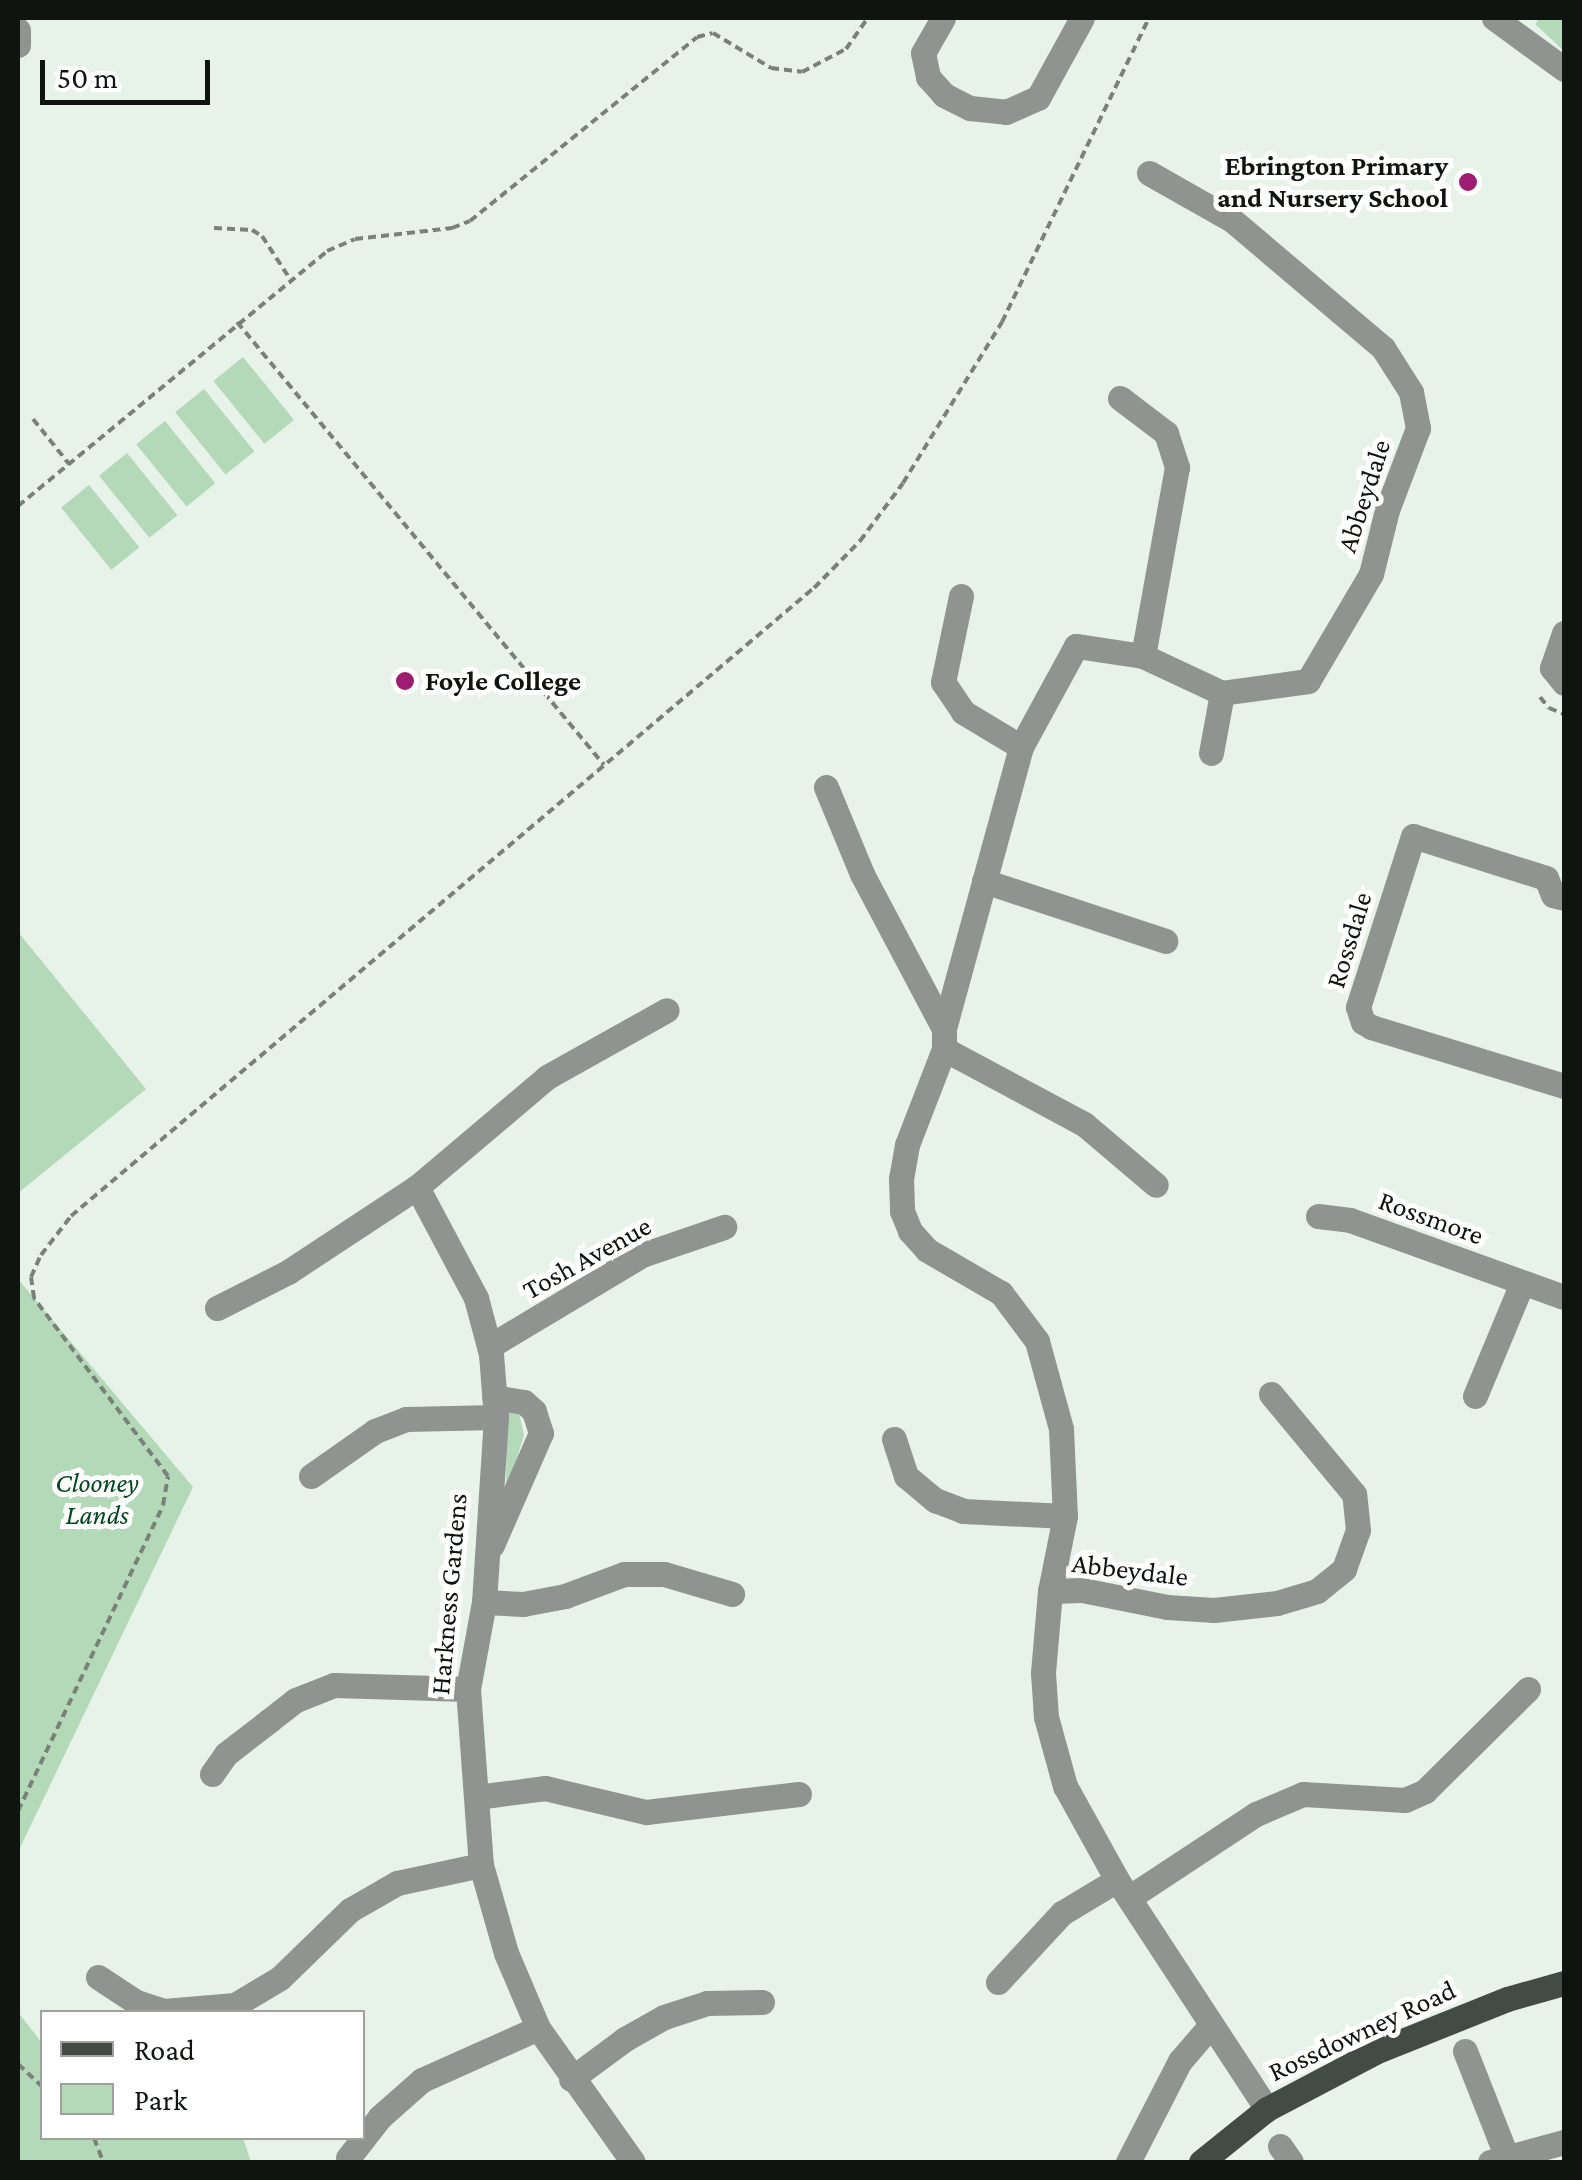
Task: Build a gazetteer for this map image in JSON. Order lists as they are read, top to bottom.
{
  "streets": {
    "main road": ["Rossdowney Road"],
    "street": [
      "Abbeydale",
      "Rossdale",
      "Rossmore",
      "Tosh Avenue",
      "Harkness Gardens"
    ]
  },
  "crossings": [
    ["Abbeydale", "Rossdowney Road"],
    ["Tosh Avenue", "Harkness Gardens"]
  ],
  "parks": ["Clooney Lands"],
  "places": ["Ebrington Primary and Nursery School", "Foyle College"],
  "legend": ["Road", "Park"],
  "scale_bar": "50 m"
}
